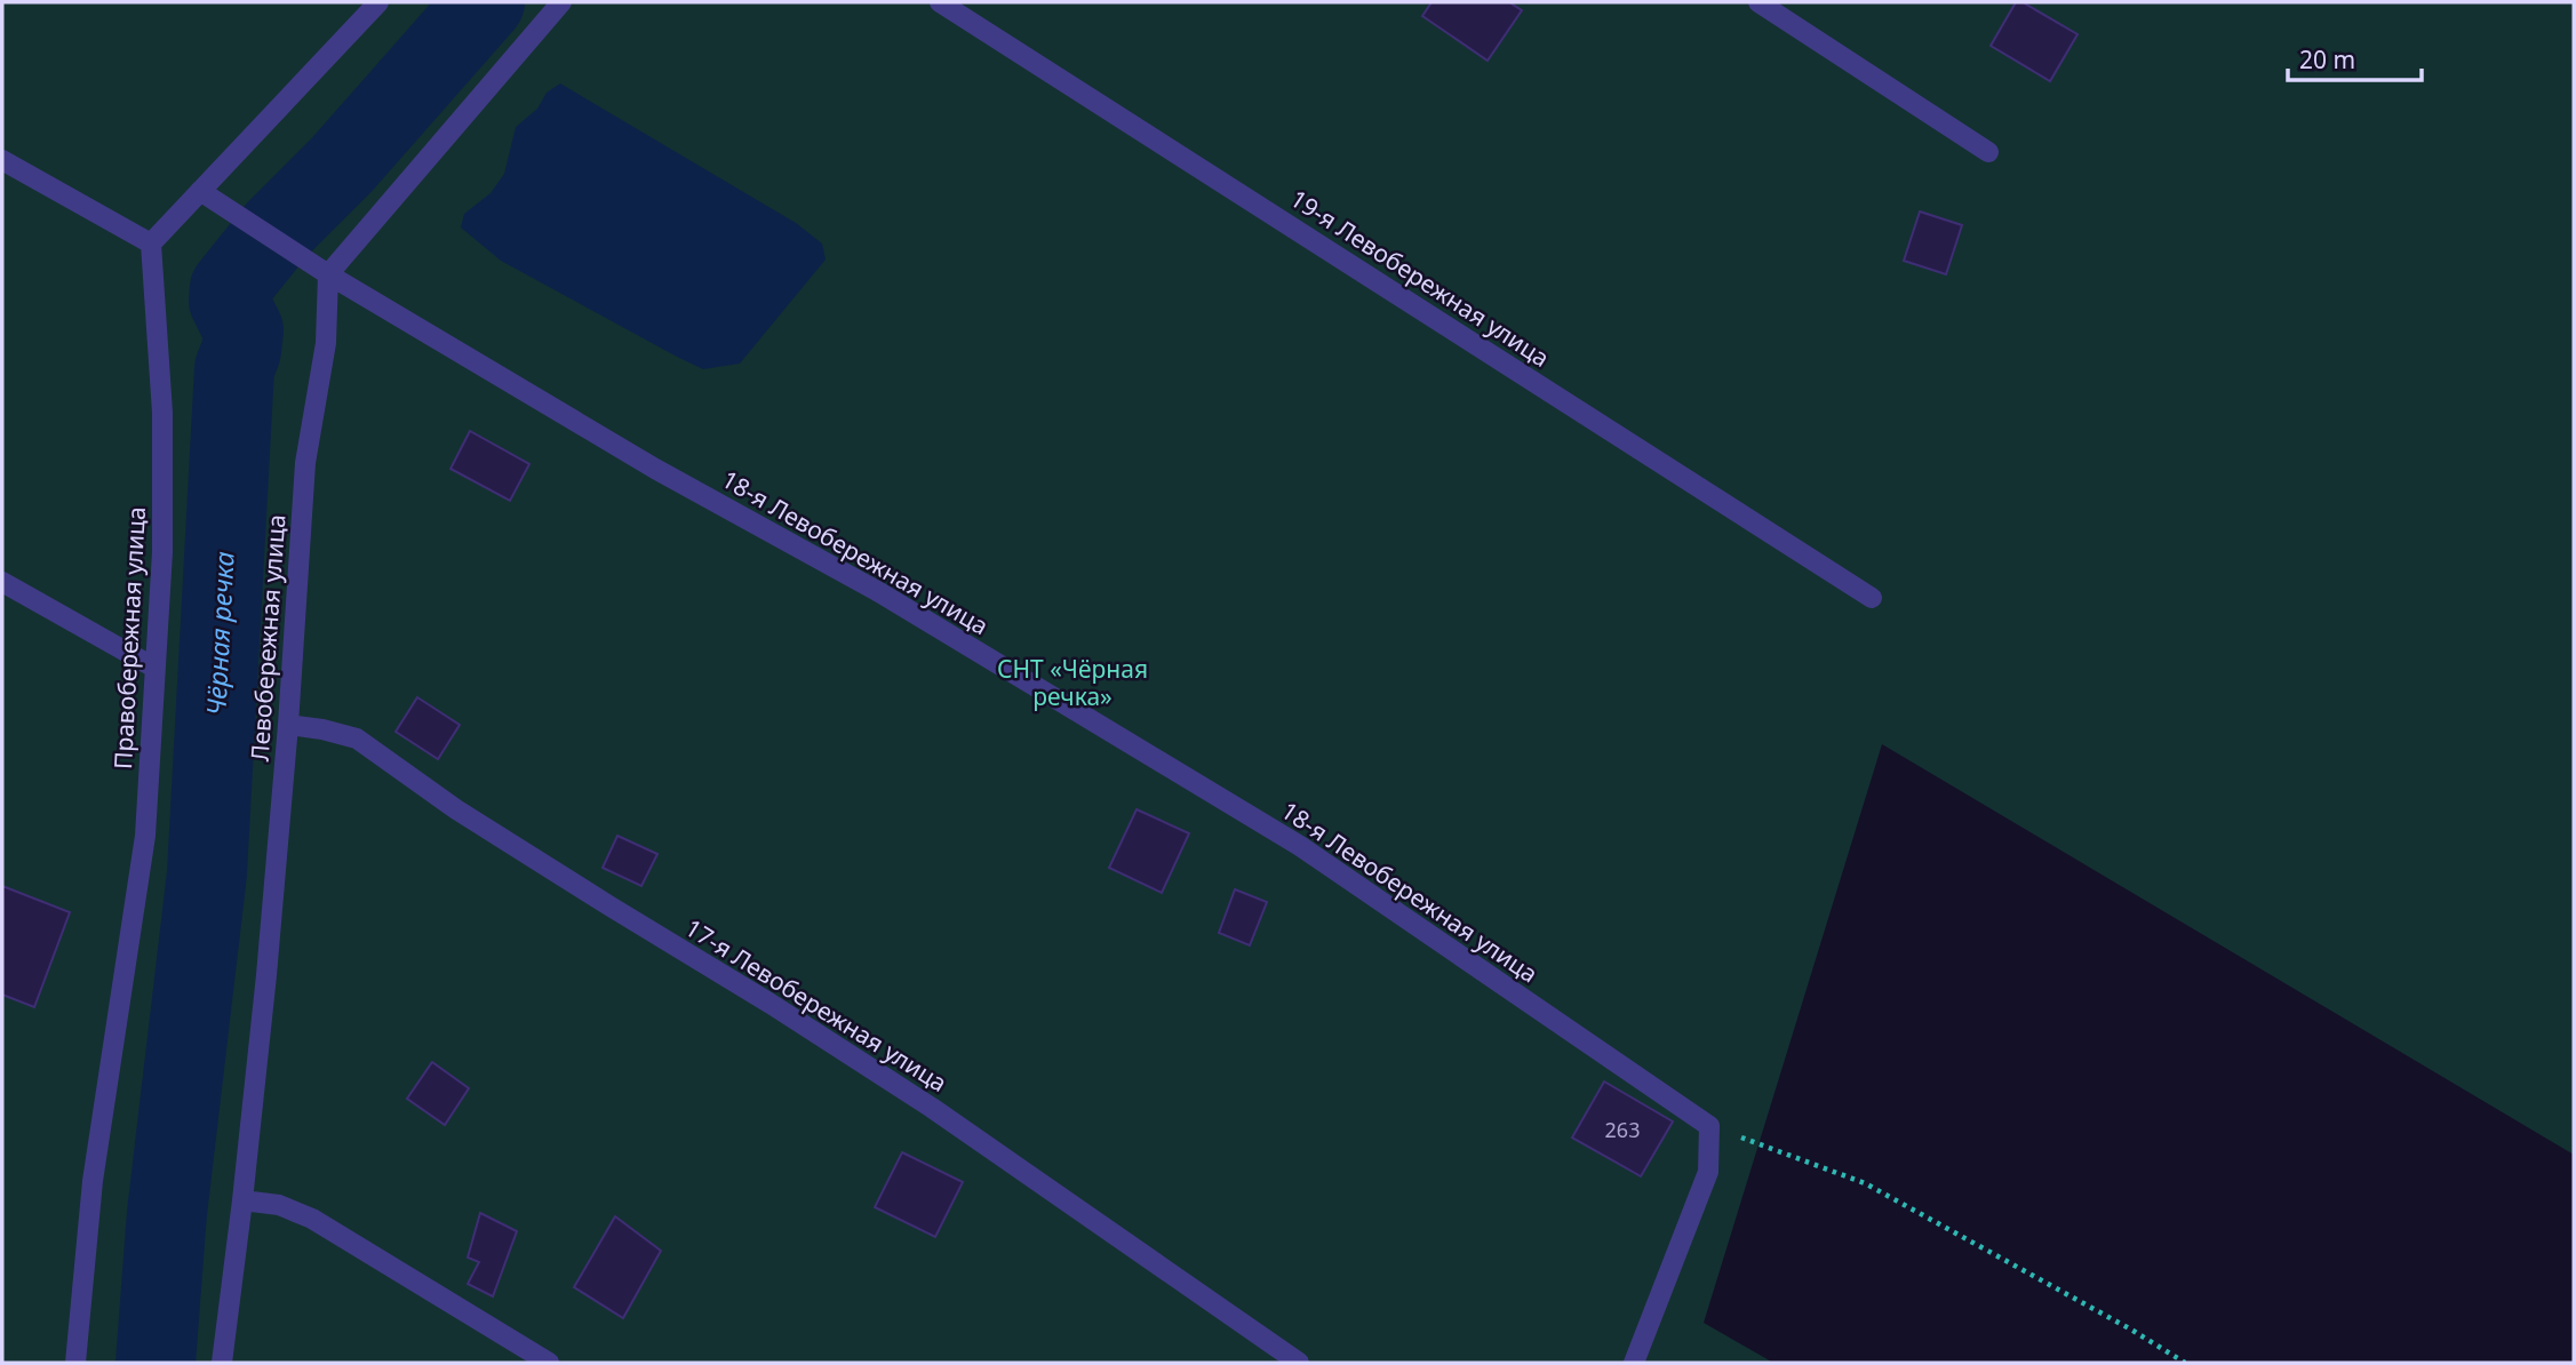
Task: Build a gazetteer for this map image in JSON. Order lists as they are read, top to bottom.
{
  "streets": {
    "street": [
      "19-я Левобережная улица",
      "18-я Левобережная улица",
      "Правобережная улица",
      "Левобережная улица",
      "17-я Левобережная улица"
    ]
  },
  "crossings": [
    ["18-я Левобережная улица", "Левобережная улица"],
    ["Левобережная улица", "17-я Левобережная улица"]
  ],
  "water": ["Чёрная речка"],
  "parks": ["СНТ «Чёрная речка»"],
  "house_numbers": ["263"],
  "scale_bar": "20 m"
}
